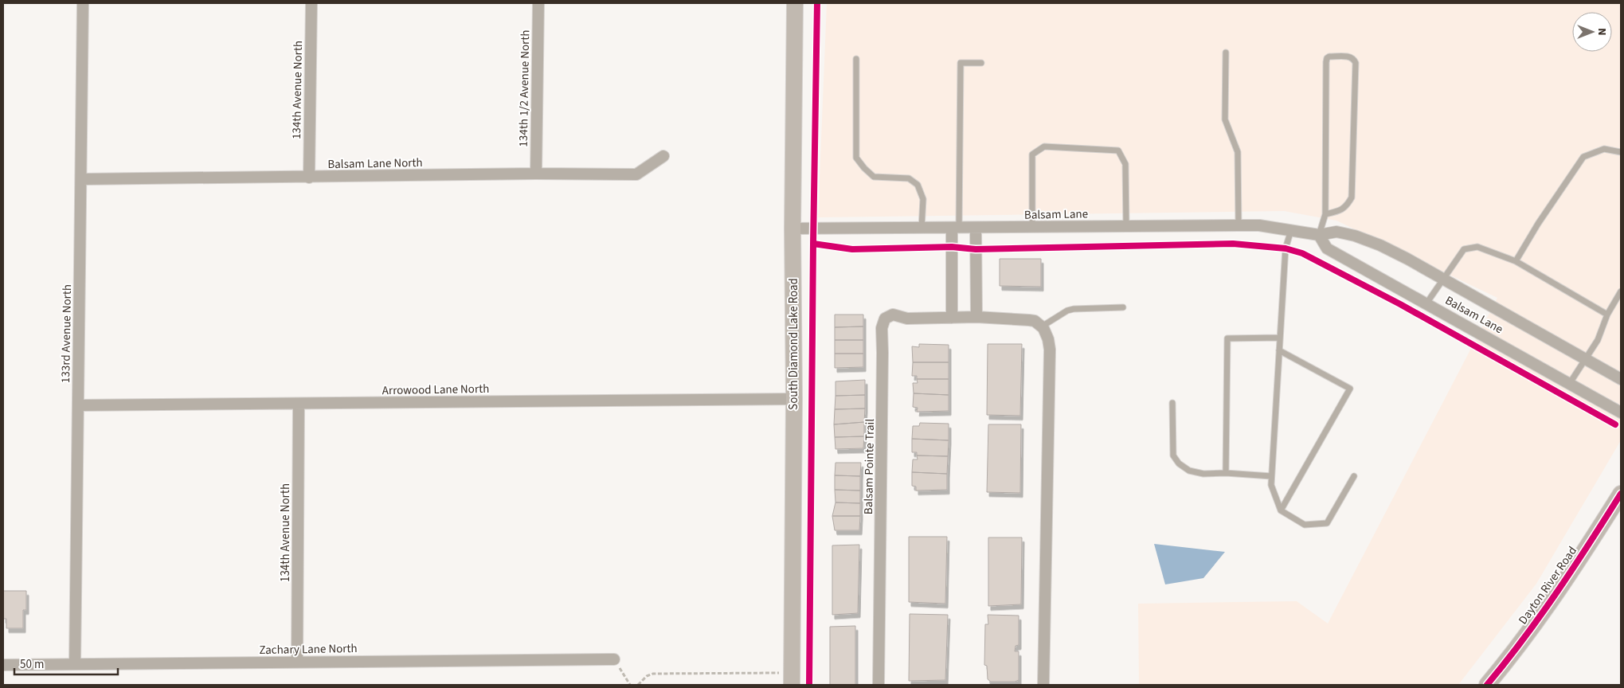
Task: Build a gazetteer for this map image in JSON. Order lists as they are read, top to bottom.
{
  "streets": {
    "street": [
      "134th 1/2 Avenue North",
      "134th Avenue North",
      "Balsam Lane North",
      "Balsam Lane",
      "133rd Avenue North",
      "South Diamond Lake Road",
      "Arrowood Lane North",
      "Balsam Pointe Trail",
      "Dayton River Road",
      "Zachary Lane North"
    ]
  },
  "crossings": [
    ["134th 1/2 Avenue North", "Balsam Lane North"],
    ["134th Avenue North", "Balsam Lane North"],
    ["134th Avenue North", "Arrowood Lane North"],
    ["134th Avenue North", "Zachary Lane North"],
    ["Balsam Lane North", "133rd Avenue North"],
    ["Balsam Lane", "South Diamond Lake Road"],
    ["133rd Avenue North", "Arrowood Lane North"],
    ["133rd Avenue North", "Zachary Lane North"],
    ["South Diamond Lake Road", "Arrowood Lane North"]
  ],
  "scale_bar": "50 m",
  "north": "right"
}
